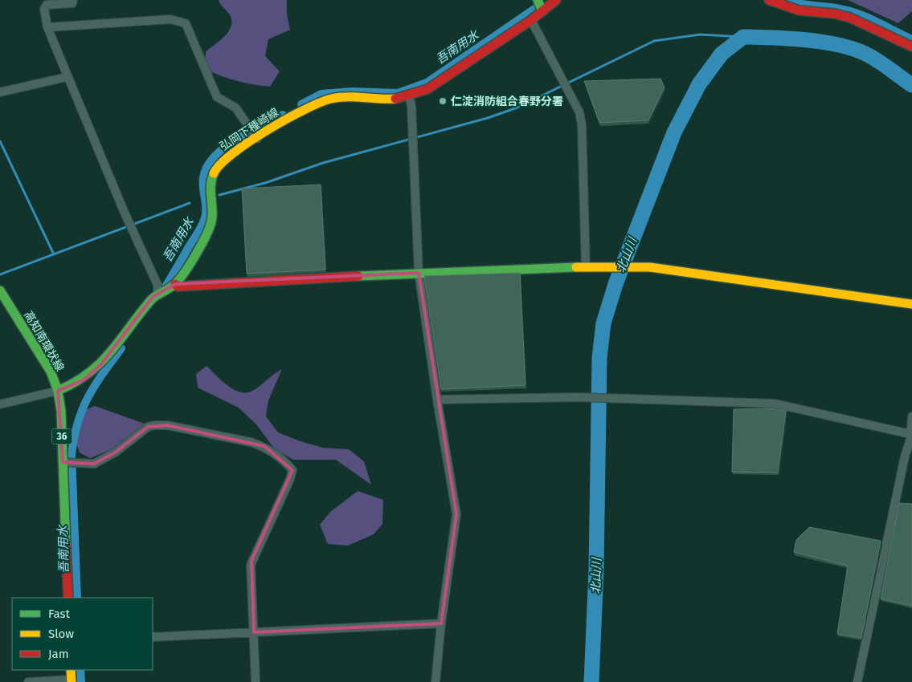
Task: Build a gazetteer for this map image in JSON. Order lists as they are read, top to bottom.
{
  "streets": {
    "main road": ["弘岡下種崎線", "高知南環状線", "36"]
  },
  "water": ["吾南用水", "北山川"],
  "places": ["仁淀消防組合春野分署"],
  "legend": ["Fast", "Slow", "Jam"]
}
